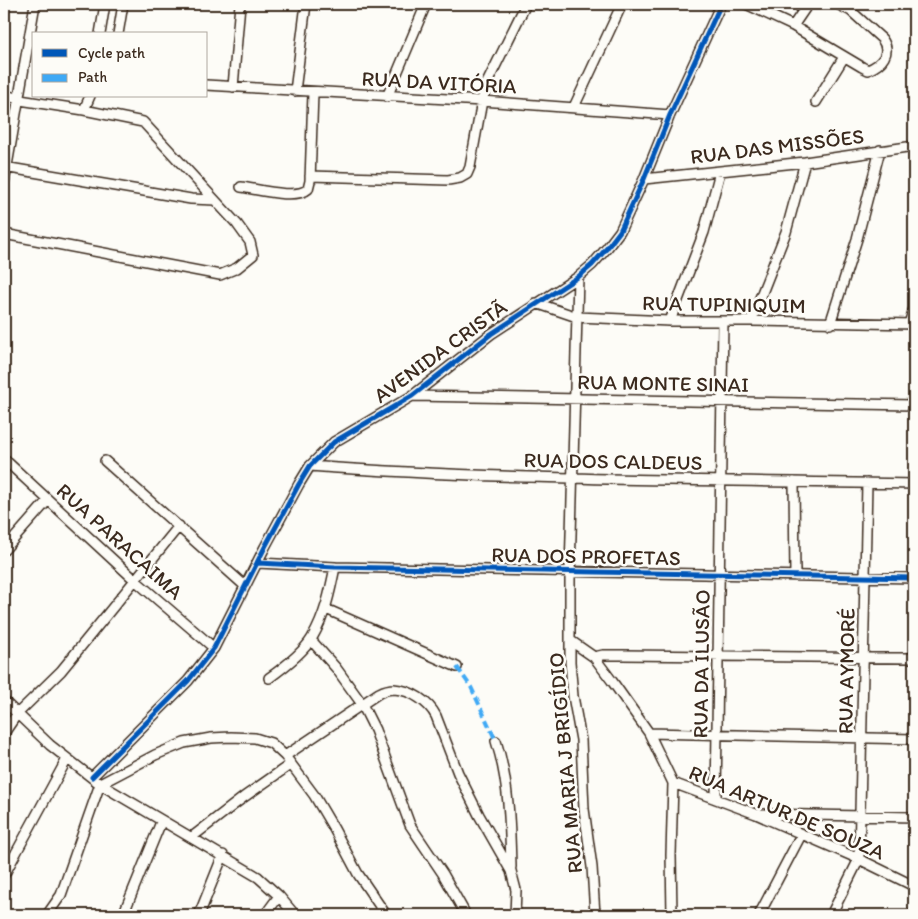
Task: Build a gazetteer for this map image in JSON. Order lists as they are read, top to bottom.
{
  "streets": {
    "street": [
      "RUA DA VITÓRIA",
      "RUA DAS MISSÕES",
      "RUA TUPINIQUIM",
      "AVENIDA CRISTÃ",
      "RUA MONTE SINAI",
      "RUA DOS CALDEUS",
      "RUA PARACAIMA",
      "RUA DOS PROFETAS",
      "RUA DA ILUSÃO",
      "RUA AYMORÉ",
      "RUA MARIA J BRIGÍDIO",
      "RUA ARTUR DE SOUZA"
    ]
  },
  "crossings": [
    ["RUA DA VITÓRIA", "AVENIDA CRISTÃ"],
    ["RUA DAS MISSÕES", "AVENIDA CRISTÃ"],
    ["RUA TUPINIQUIM", "AVENIDA CRISTÃ"],
    ["RUA TUPINIQUIM", "RUA DA ILUSÃO"],
    ["RUA TUPINIQUIM", "RUA MARIA J BRIGÍDIO"],
    ["AVENIDA CRISTÃ", "RUA MONTE SINAI"],
    ["AVENIDA CRISTÃ", "RUA DOS CALDEUS"],
    ["AVENIDA CRISTÃ", "RUA PARACAIMA"],
    ["AVENIDA CRISTÃ", "RUA DOS PROFETAS"],
    ["AVENIDA CRISTÃ", "RUA MARIA J BRIGÍDIO"],
    ["RUA MONTE SINAI", "RUA DA ILUSÃO"],
    ["RUA MONTE SINAI", "RUA MARIA J BRIGÍDIO"],
    ["RUA DOS CALDEUS", "RUA DA ILUSÃO"],
    ["RUA DOS CALDEUS", "RUA AYMORÉ"],
    ["RUA DOS CALDEUS", "RUA MARIA J BRIGÍDIO"],
    ["RUA DOS PROFETAS", "RUA DA ILUSÃO"],
    ["RUA DOS PROFETAS", "RUA AYMORÉ"],
    ["RUA DOS PROFETAS", "RUA MARIA J BRIGÍDIO"],
    ["RUA DA ILUSÃO", "RUA ARTUR DE SOUZA"],
    ["RUA AYMORÉ", "RUA ARTUR DE SOUZA"]
  ],
  "legend": ["Cycle path", "Path"]
}
